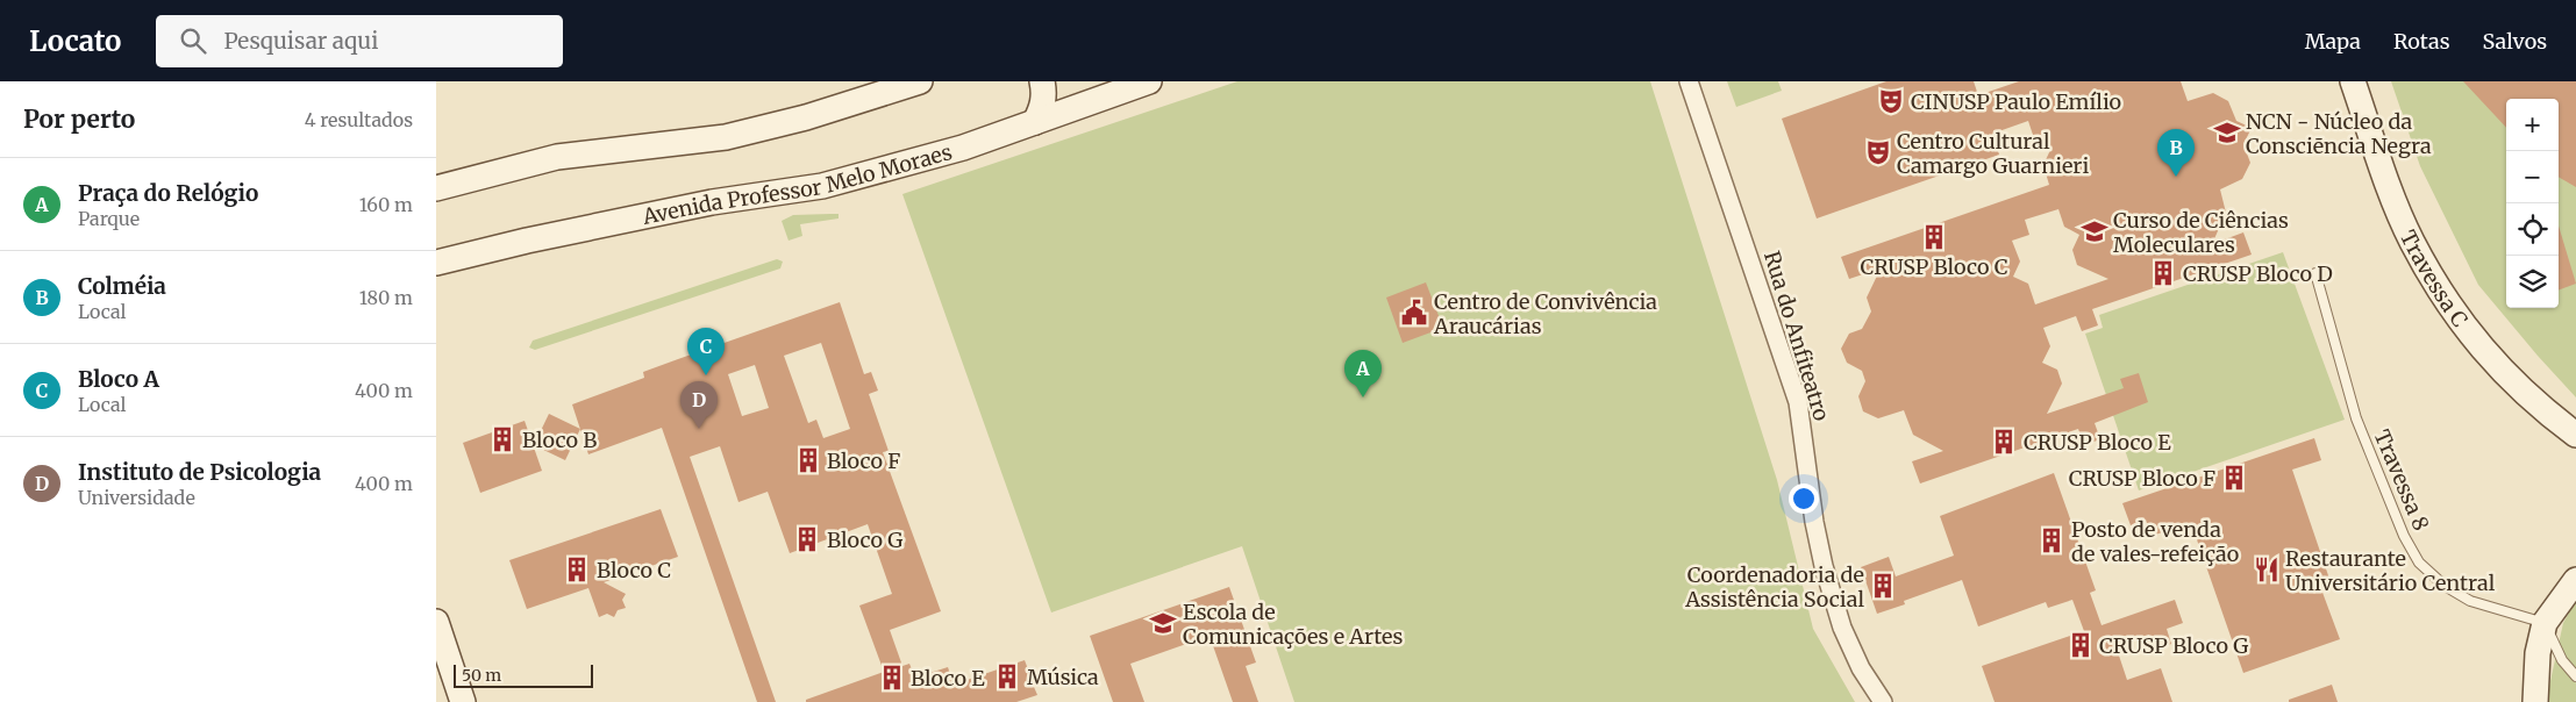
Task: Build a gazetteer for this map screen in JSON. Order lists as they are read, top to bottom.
{
  "streets": {
    "street": ["Avenida Professor Melo Moraes", "Travessa C", "Rua do Anfiteatro"],
    "lane": ["Travessa 8"]
  },
  "places": {
    "theatre": ["CINUSP Paulo Emílio", "Centro Cultural Camargo Guarnieri"],
    "school or university": ["NCN - Núcleo da Consciẽncia Negra", "Curso de Ciências Moleculares", "Escola de Comunicações e Artes"],
    "building": [
      "CRUSP Bloco C",
      "CRUSP Bloco D",
      "Bloco B",
      "CRUSP Bloco E",
      "Bloco F",
      "CRUSP Bloco F",
      "Bloco G",
      "Posto de venda de vales-refeição",
      "Bloco C",
      "Coordenadoria de Assistência Social",
      "CRUSP Bloco G",
      "Música",
      "Bloco E"
    ],
    "public building": ["Centro de Convivência Araucárias"],
    "restaurant": ["Restaurante Universitário Central"]
  },
  "scale_bar": "50 m",
  "page": {
    "header": "Locato",
    "search": "Pesquisar aqui",
    "nav": ["Mapa", "Rotas", "Salvos"],
    "heading": ["Por perto", "4 resultados"],
    "map_buttons": ["+", "−"],
    "pins": [
      "B",
      "C",
      "A",
      "D"
    ],
    "list": [
      {
        "mark": "A",
        "name": "Praça do Relógio",
        "note": "Parque",
        "value": "160 m"
      },
      {
        "mark": "B",
        "name": "Colméia",
        "note": "Local",
        "value": "180 m"
      },
      {
        "mark": "C",
        "name": "Bloco A",
        "note": "Local",
        "value": "400 m"
      },
      {
        "mark": "D",
        "name": "Instituto de Psicologia",
        "note": "Universidade",
        "value": "400 m"
      }
    ],
    "scale": "50 m"
  }
}
